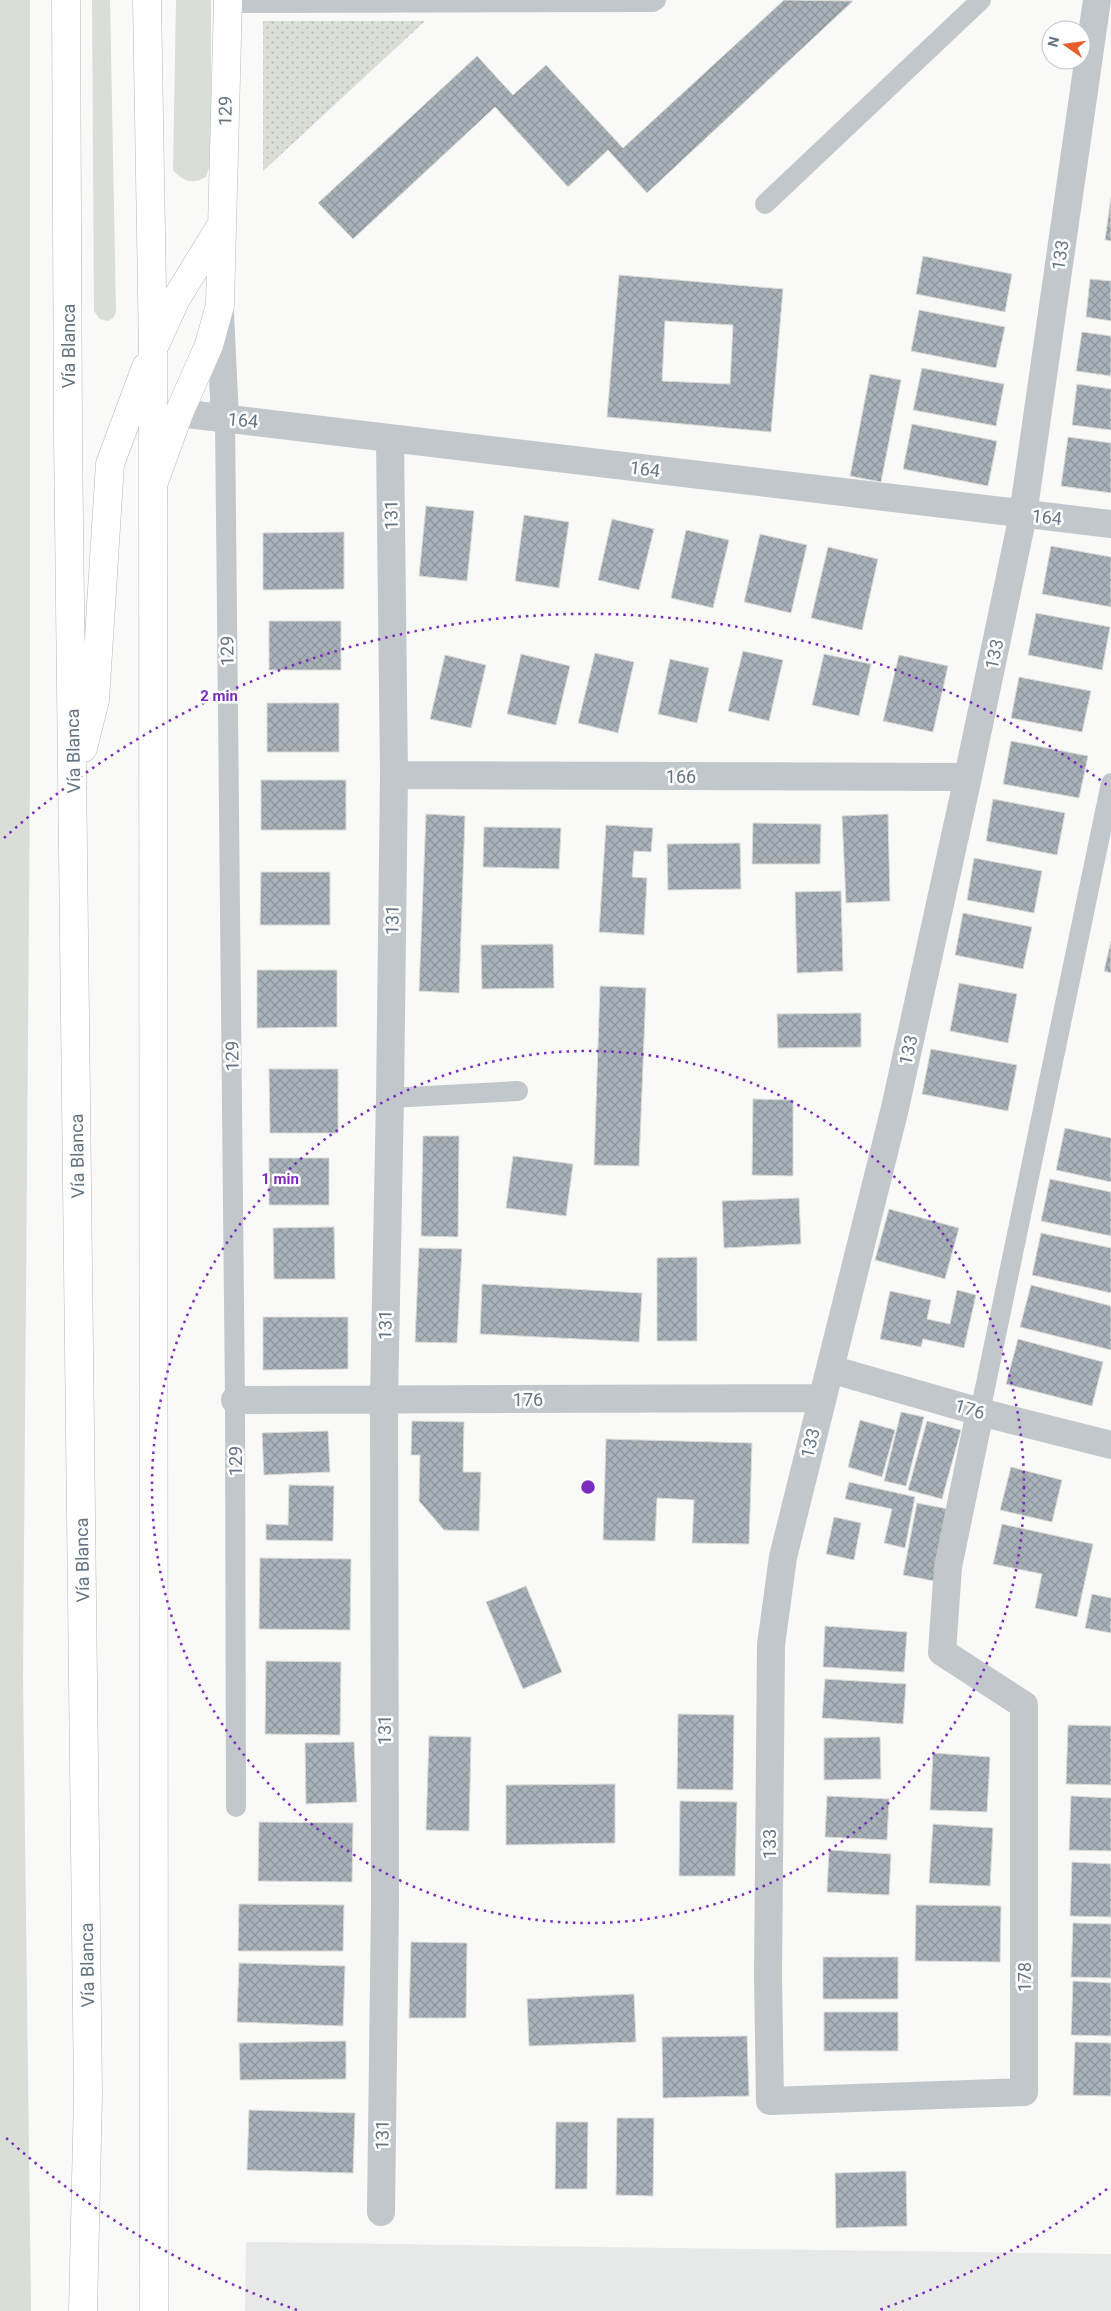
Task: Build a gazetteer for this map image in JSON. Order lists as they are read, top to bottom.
{
  "streets": {
    "main road": ["129", "Vía Blanca"],
    "street": [
      "133",
      "164",
      "131",
      "166",
      "176",
      "178"
    ]
  },
  "crossings": [
    ["129", "Vía Blanca"],
    ["129", "164"],
    ["129", "176"],
    ["133", "164"],
    ["133", "166"],
    ["133", "176"],
    ["133", "178"],
    ["164", "131"],
    ["131", "166"],
    ["131", "176"],
    ["176", "178"]
  ],
  "north": "left",
  "rings": ["2 min", "1 min"]
}
